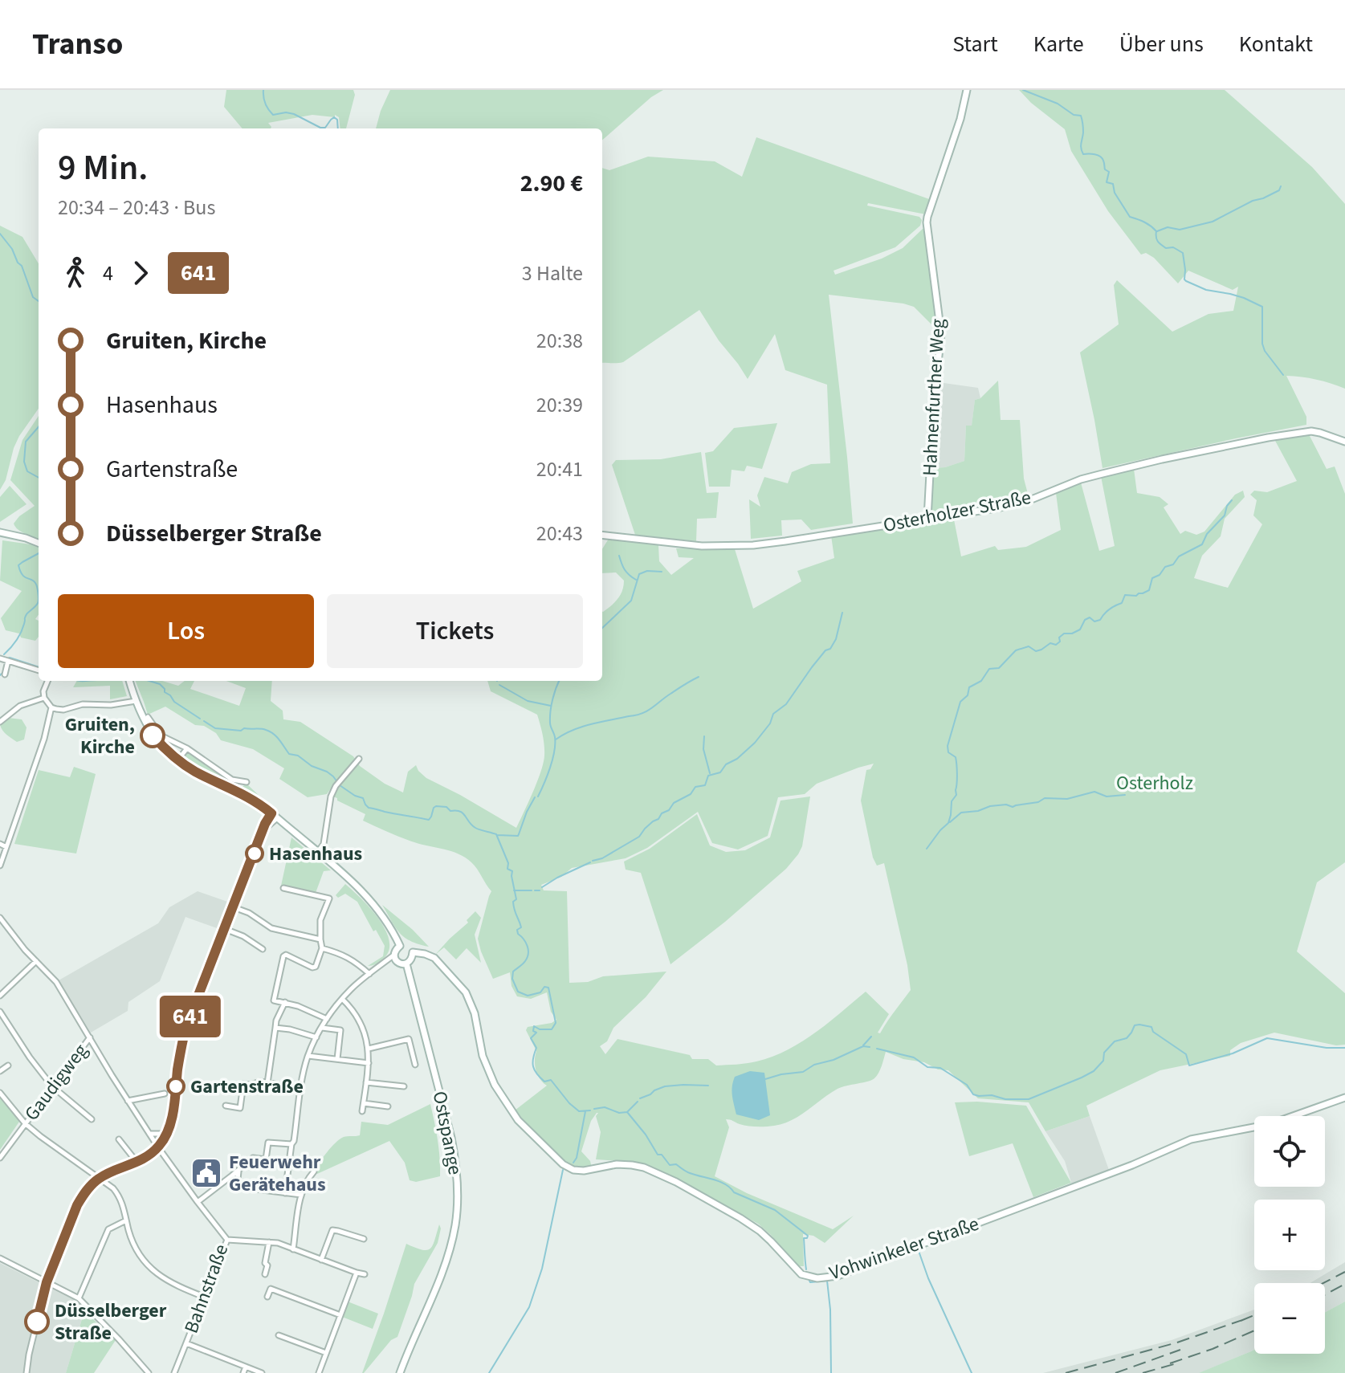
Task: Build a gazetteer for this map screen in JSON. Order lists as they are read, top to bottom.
{
  "streets": {
    "main road": [
      "Hahnenfurther Weg",
      "Osterholzer Straße",
      "Ostspange",
      "Vohwinkeler Straße"
    ],
    "street": ["Gaudigweg", "Bahnstraße"]
  },
  "crossings": [
    ["Hahnenfurther Weg", "Osterholzer Straße"],
    ["Gaudigweg", "Bahnstraße"],
    ["Ostspange", "Vohwinkeler Straße"]
  ],
  "parks": ["Osterholz"],
  "places": {
    "other": [
      "Gruiten, Kirche",
      "Hasenhaus",
      "Gartenstraße",
      "Düsselberger Straße"
    ],
    "public building": ["Feuerwehr Gerätehaus"]
  },
  "lines": ["bus line 641"],
  "page": {
    "header": "Transo",
    "nav": [
      "Start",
      "Karte",
      "Über uns",
      "Kontakt"
    ],
    "on_map": "641",
    "heading": ["9 Min.", "20:34 – 20:43 · Bus", "2.90 €"],
    "legs": ["4", "641", "3 Halte"],
    "list": [
      {
        "name": "Gruiten, Kirche",
        "value": "20:38"
      },
      {
        "name": "Hasenhaus",
        "value": "20:39"
      },
      {
        "name": "Gartenstraße",
        "value": "20:41"
      },
      {
        "name": "Düsselberger Straße",
        "value": "20:43"
      }
    ],
    "buttons": ["Los", "Tickets"],
    "map_buttons": ["+", "−"]
  }
}
